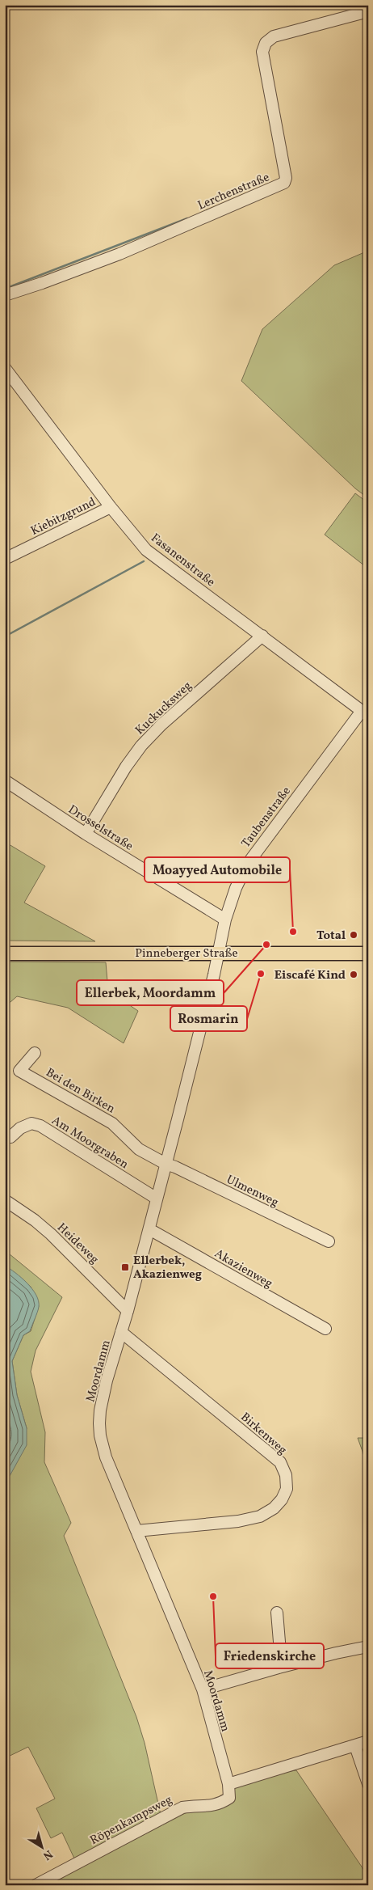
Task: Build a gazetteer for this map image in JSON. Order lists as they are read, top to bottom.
{
  "streets": {
    "main road": ["Pinneberger Straße"],
    "street": [
      "Lerchenstraße",
      "Kiebitzgrund",
      "Fasanenstraße",
      "Kuckucksweg",
      "Taubenstraße",
      "Drosselstraße",
      "Bei den Birken",
      "Am Moorgraben",
      "Ulmenweg",
      "Heideweg",
      "Akazienweg",
      "Moordamm",
      "Birkenweg",
      "Röpenkampsweg"
    ]
  },
  "crossings": [
    ["Kiebitzgrund", "Fasanenstraße"],
    ["Fasanenstraße", "Kuckucksweg"],
    ["Fasanenstraße", "Taubenstraße"],
    ["Kuckucksweg", "Drosselstraße"],
    ["Taubenstraße", "Drosselstraße"],
    ["Taubenstraße", "Pinneberger Straße"],
    ["Taubenstraße", "Moordamm"],
    ["Pinneberger Straße", "Moordamm"],
    ["Bei den Birken", "Ulmenweg"],
    ["Bei den Birken", "Moordamm"],
    ["Am Moorgraben", "Moordamm"],
    ["Ulmenweg", "Moordamm"],
    ["Heideweg", "Moordamm"],
    ["Akazienweg", "Moordamm"],
    ["Moordamm", "Birkenweg"],
    ["Moordamm", "Röpenkampsweg"]
  ],
  "places": {
    "other": [
      "Moayyed Automobile",
      "Total",
      "Ellerbek, Moordamm",
      "Rosmarin",
      "Eiscafé Kind",
      "Friedenskirche"
    ],
    "transit": ["Ellerbek, Akazienweg"]
  },
  "north": "bottom right"
}
